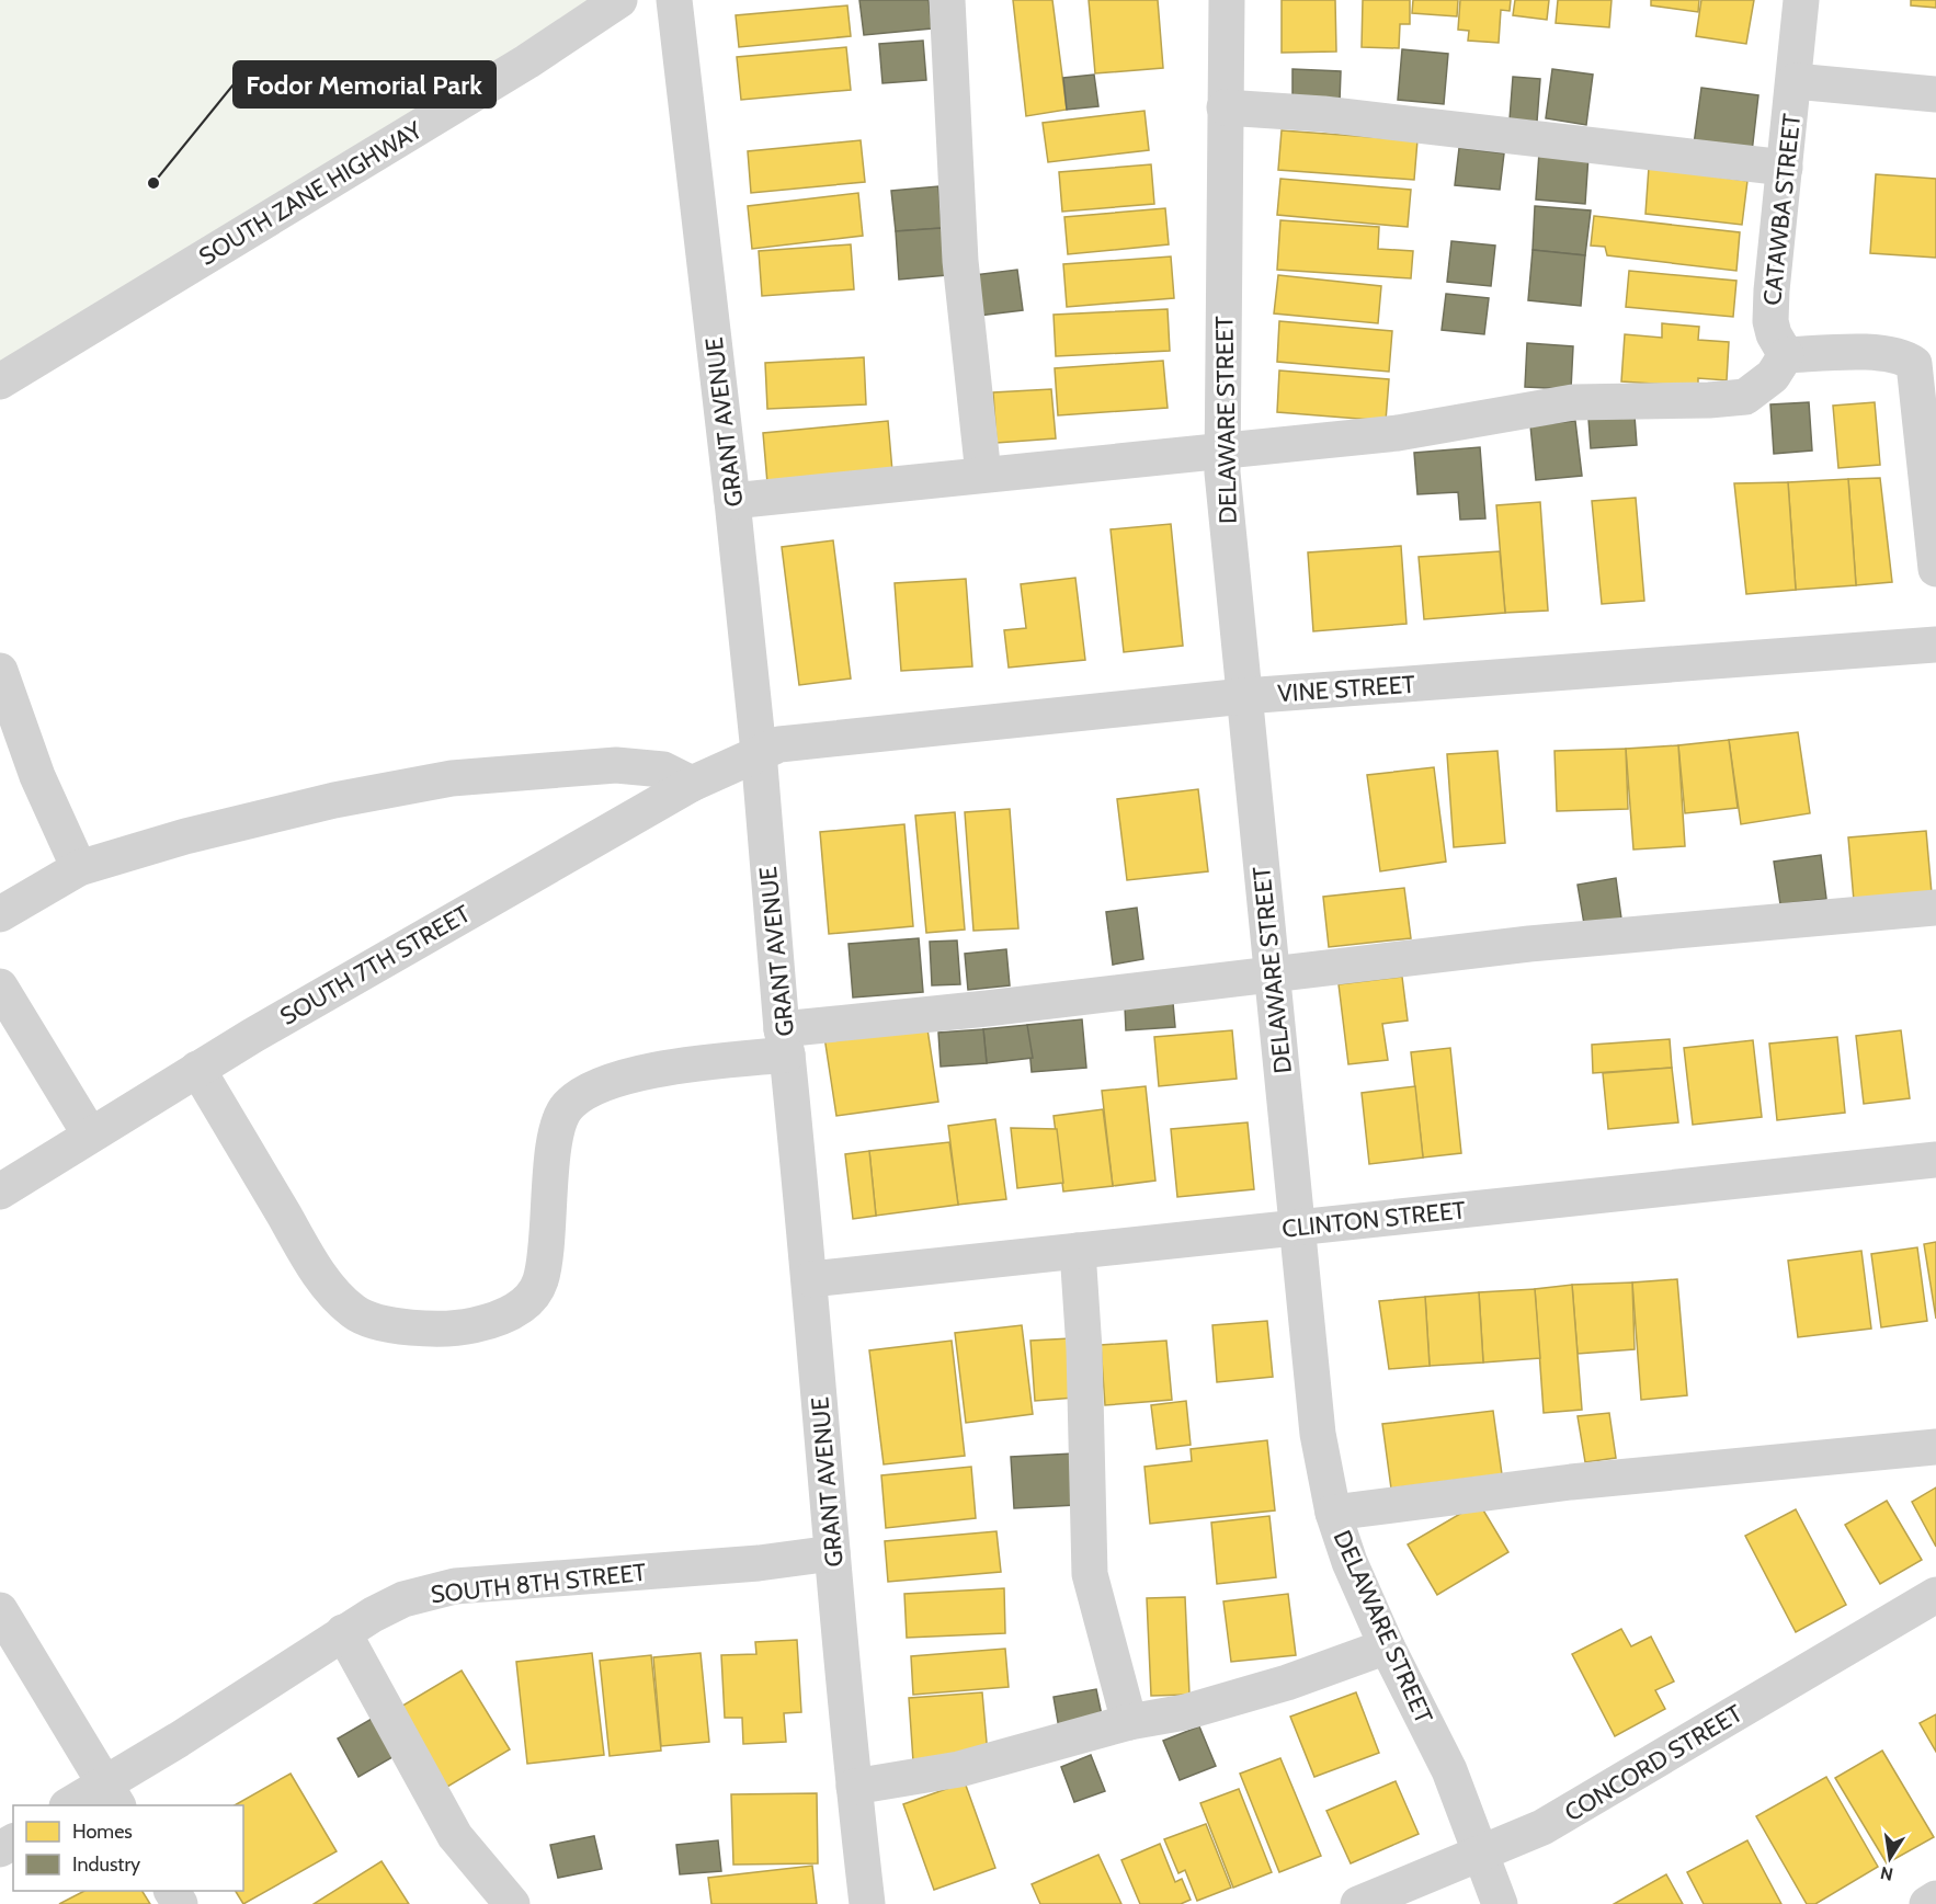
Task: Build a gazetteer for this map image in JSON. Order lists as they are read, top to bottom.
{
  "streets": {
    "street": [
      "SOUTH ZANE HIGHWAY",
      "CATAWBA STREET",
      "DELAWARE STREET",
      "GRANT AVENUE",
      "VINE STREET",
      "SOUTH 7TH STREET",
      "CLINTON STREET",
      "SOUTH 8TH STREET",
      "CONCORD STREET"
    ]
  },
  "crossings": [
    ["DELAWARE STREET", "VINE STREET"],
    ["DELAWARE STREET", "CLINTON STREET"],
    ["DELAWARE STREET", "CONCORD STREET"],
    ["GRANT AVENUE", "VINE STREET"],
    ["GRANT AVENUE", "SOUTH 7TH STREET"],
    ["GRANT AVENUE", "CLINTON STREET"],
    ["GRANT AVENUE", "SOUTH 8TH STREET"],
    ["VINE STREET", "SOUTH 7TH STREET"]
  ],
  "places": ["Fodor Memorial Park"],
  "legend": ["Homes", "Industry"],
  "north": "bottom"
}
